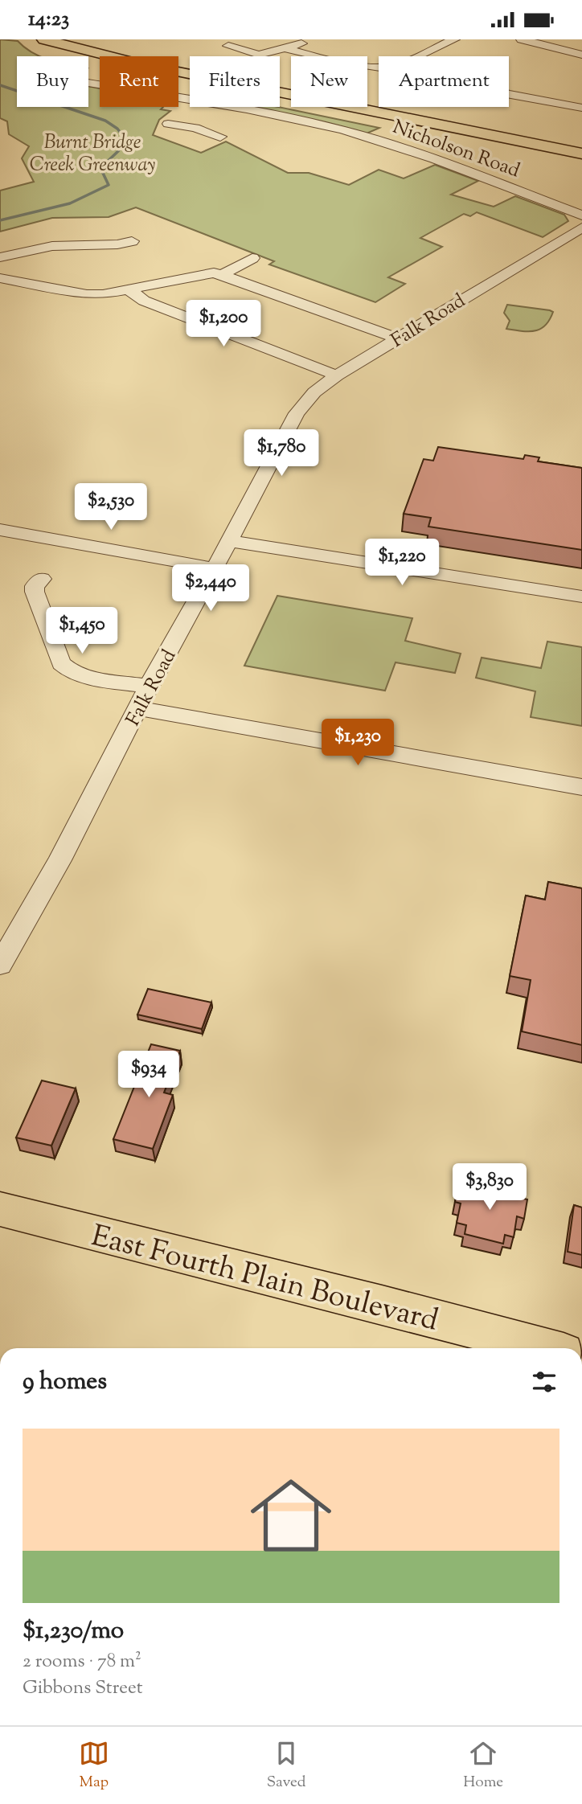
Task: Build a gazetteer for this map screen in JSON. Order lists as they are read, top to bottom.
{
  "streets": {
    "main road": ["East Fourth Plain Boulevard"],
    "street": ["Nicholson Road", "Falk Road"]
  },
  "parks": ["Burnt Bridge Creek Greenway"],
  "page": {
    "status": "14:23",
    "chip": [
      "Buy",
      "Rent",
      "Filters",
      "New",
      "Apartment"
    ],
    "price": [
      "$1,200",
      "$1,780",
      "$2,530",
      "$1,220",
      "$2,440",
      "$1,450",
      "$1,230",
      "$934",
      "$3,830"
    ],
    "heading": "9 homes",
    "list": [
      {
        "name": "$1,230/mo",
        "note": "2 rooms · 78 m² · Gibbons Street"
      }
    ],
    "tabs": ["Map", "Saved", "Home"]
  }
}
